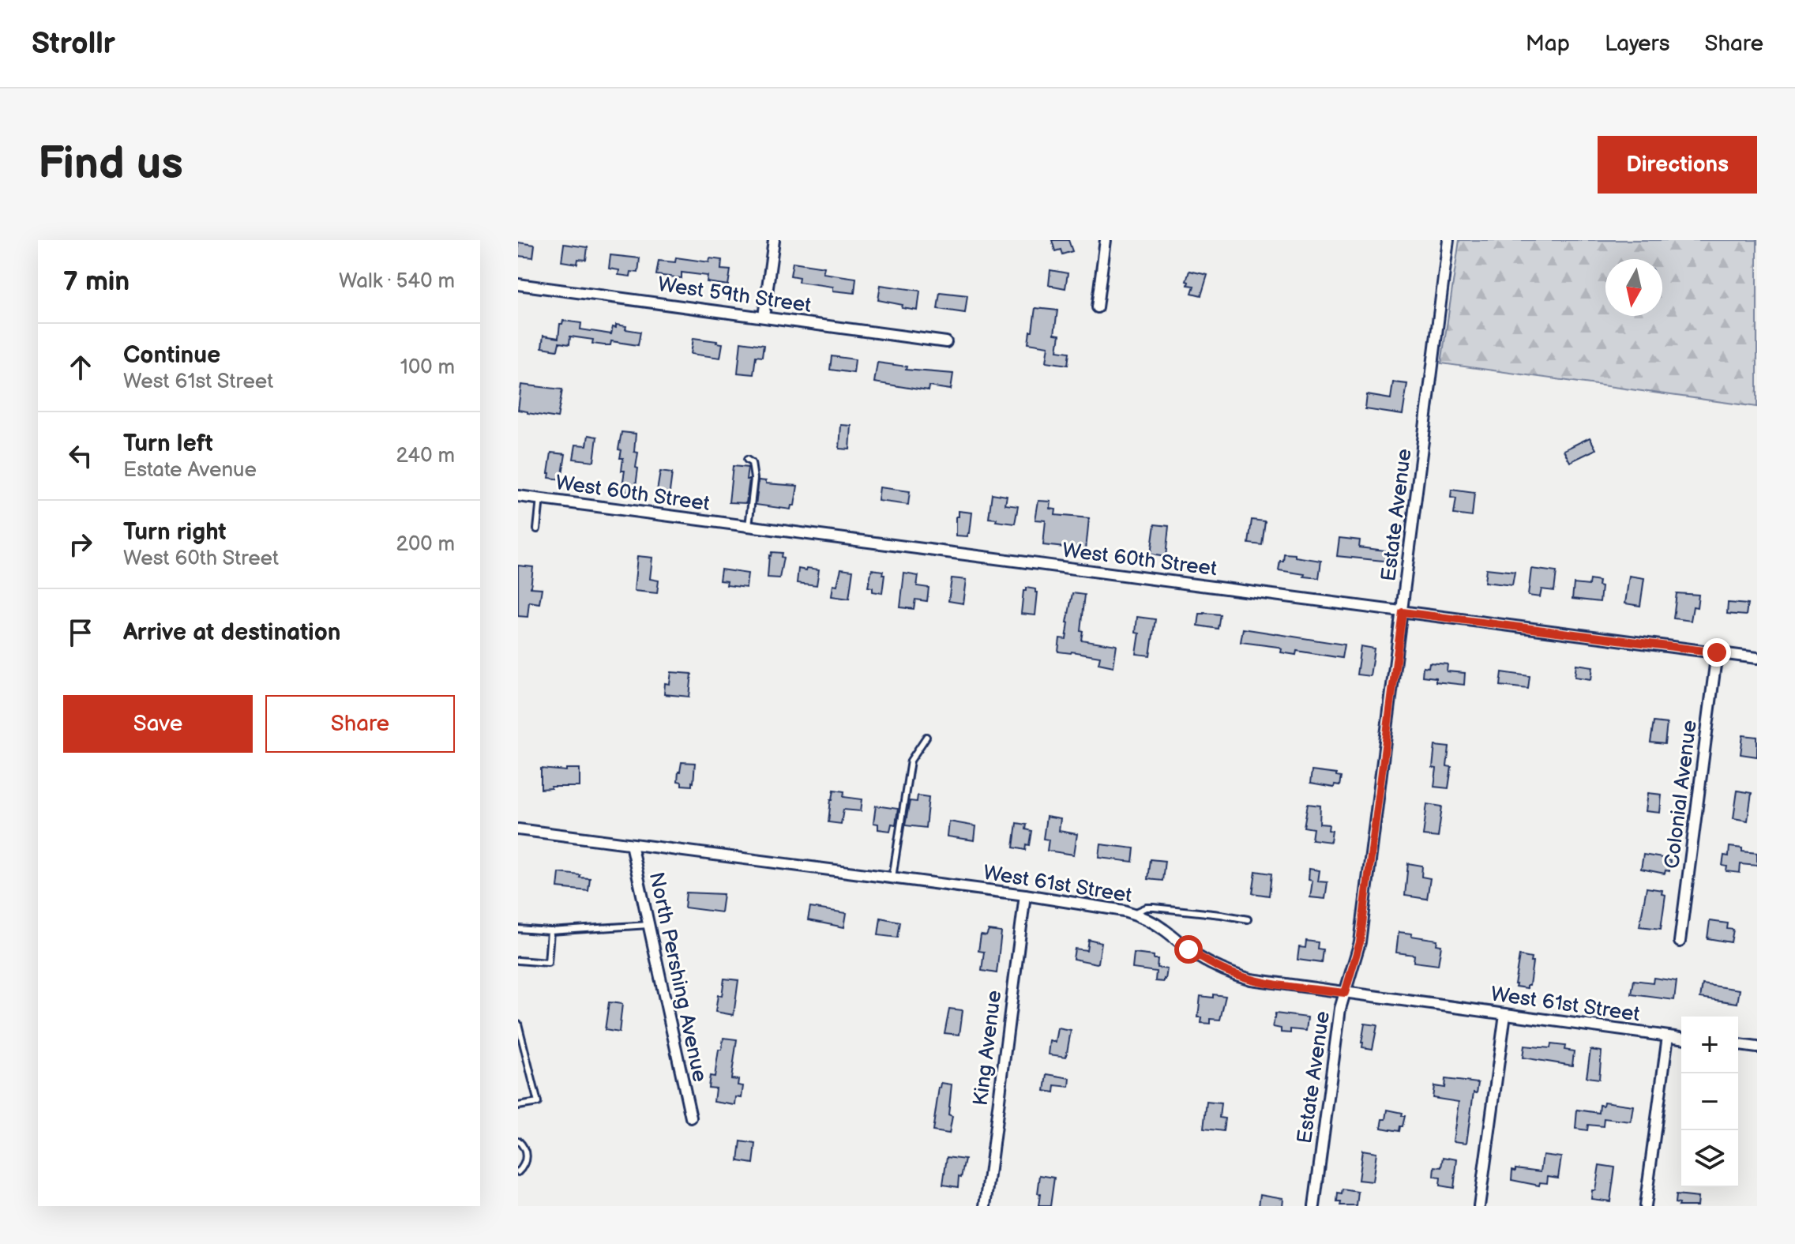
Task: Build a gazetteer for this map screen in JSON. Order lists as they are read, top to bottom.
{
  "streets": {
    "street": [
      "West 59th Street",
      "West 60th Street",
      "Estate Avenue",
      "Colonial Avenue",
      "West 61st Street",
      "North Pershing Avenue",
      "King Avenue"
    ]
  },
  "crossings": [
    ["West 60th Street", "Estate Avenue"],
    ["West 60th Street", "Colonial Avenue"],
    ["Estate Avenue", "West 61st Street"],
    ["West 61st Street", "North Pershing Avenue"],
    ["West 61st Street", "King Avenue"]
  ],
  "north": "bottom",
  "page": {
    "header": "Strollr",
    "nav": ["Map", "Layers", "Share"],
    "buttons": [
      "Directions",
      ["Save", "Share"]
    ],
    "title": "Find us",
    "heading": ["7 min", "Walk · 540 m"],
    "list": [
      ["Continue", "West 61st Street", "100 m"],
      ["Turn left", "Estate Avenue", "240 m"],
      ["Turn right", "West 60th Street", "200 m"],
      "Arrive at destination"
    ],
    "map_buttons": ["+", "−"]
  }
}
